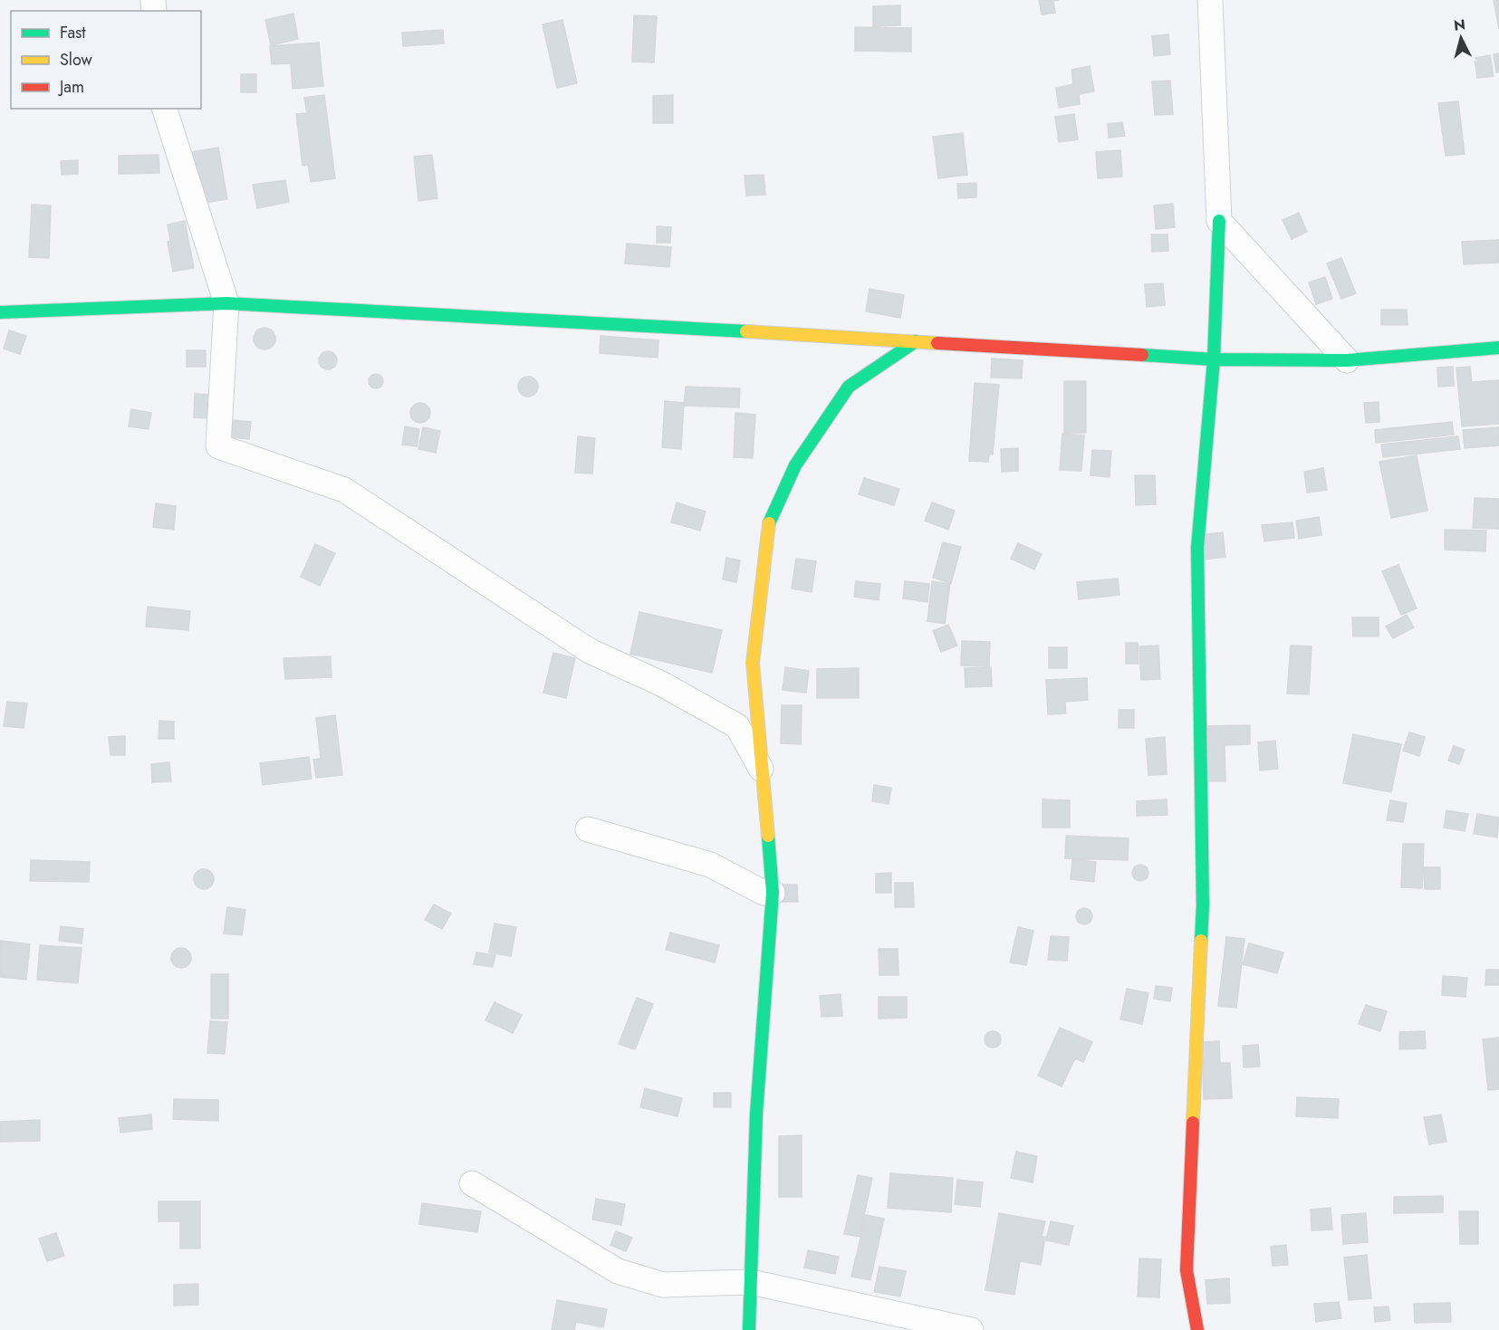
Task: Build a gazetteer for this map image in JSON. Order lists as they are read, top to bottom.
{
  "legend": ["Fast", "Slow", "Jam"],
  "north": "top"
}
